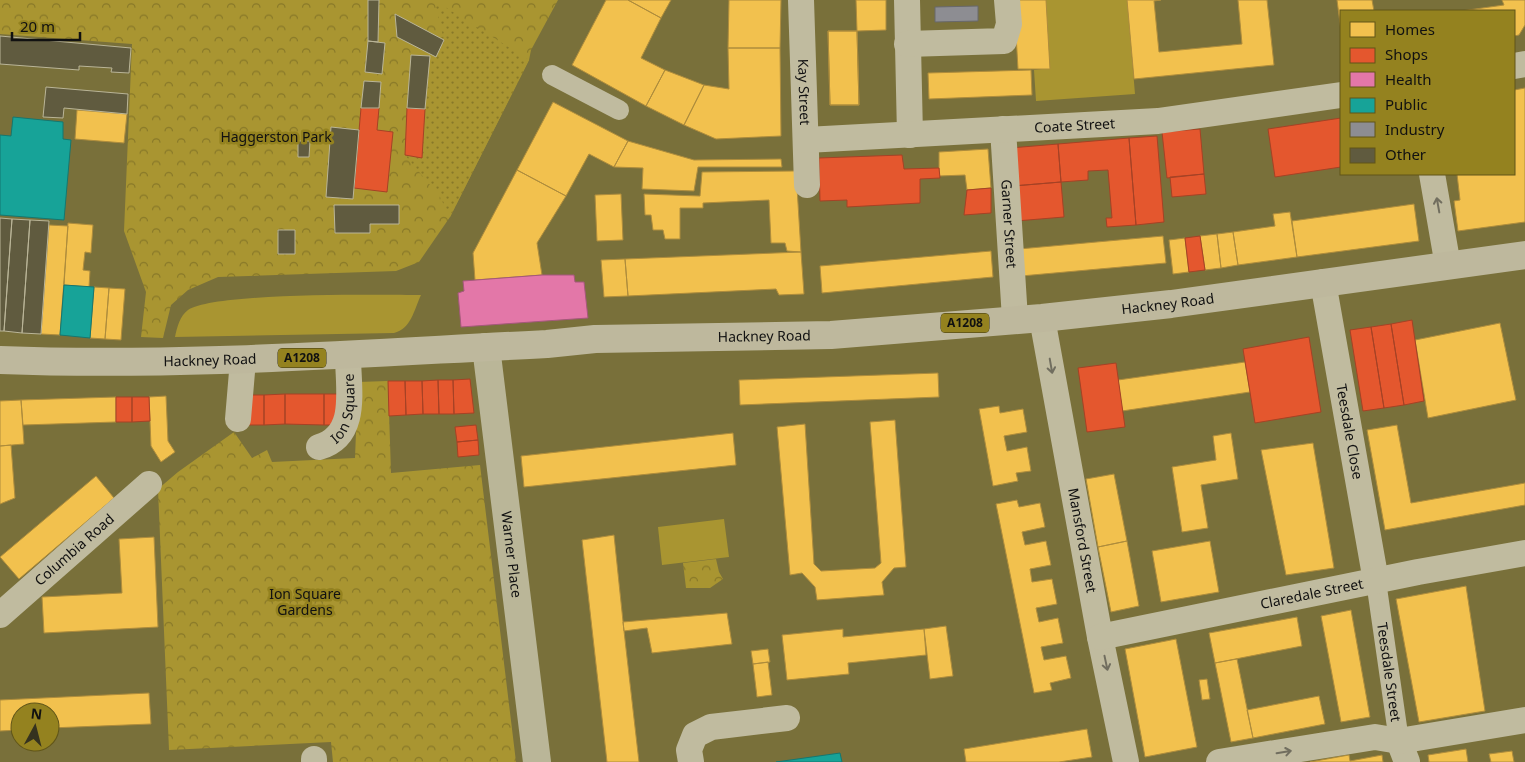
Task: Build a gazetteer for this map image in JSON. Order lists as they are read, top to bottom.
{
  "streets": {
    "main road": ["Hackney Road", "A1208", "Warner Place"],
    "street": [
      "Kay Street",
      "Coate Street",
      "Garner Street",
      "Ion Square",
      "Teesdale Close",
      "Mansford Street",
      "Columbia Road",
      "Claredale Street",
      "Teesdale Street"
    ]
  },
  "crossings": [
    ["Kay Street", "Coate Street"],
    ["Coate Street", "Garner Street"],
    ["Garner Street", "Hackney Road"],
    ["Hackney Road", "Ion Square"],
    ["Hackney Road", "Teesdale Close"],
    ["Hackney Road", "Mansford Street"],
    ["Hackney Road", "Warner Place"],
    ["Teesdale Close", "Claredale Street"],
    ["Teesdale Close", "Teesdale Street"],
    ["Mansford Street", "Claredale Street"],
    ["Claredale Street", "Teesdale Street"]
  ],
  "one_way": ["Mansford Street"],
  "parks": ["Haggerston Park", "Ion Square Gardens"],
  "legend": [
    "Homes",
    "Shops",
    "Health",
    "Public",
    "Industry",
    "Other"
  ],
  "scale_bar": "20 m",
  "north": "top"
}
